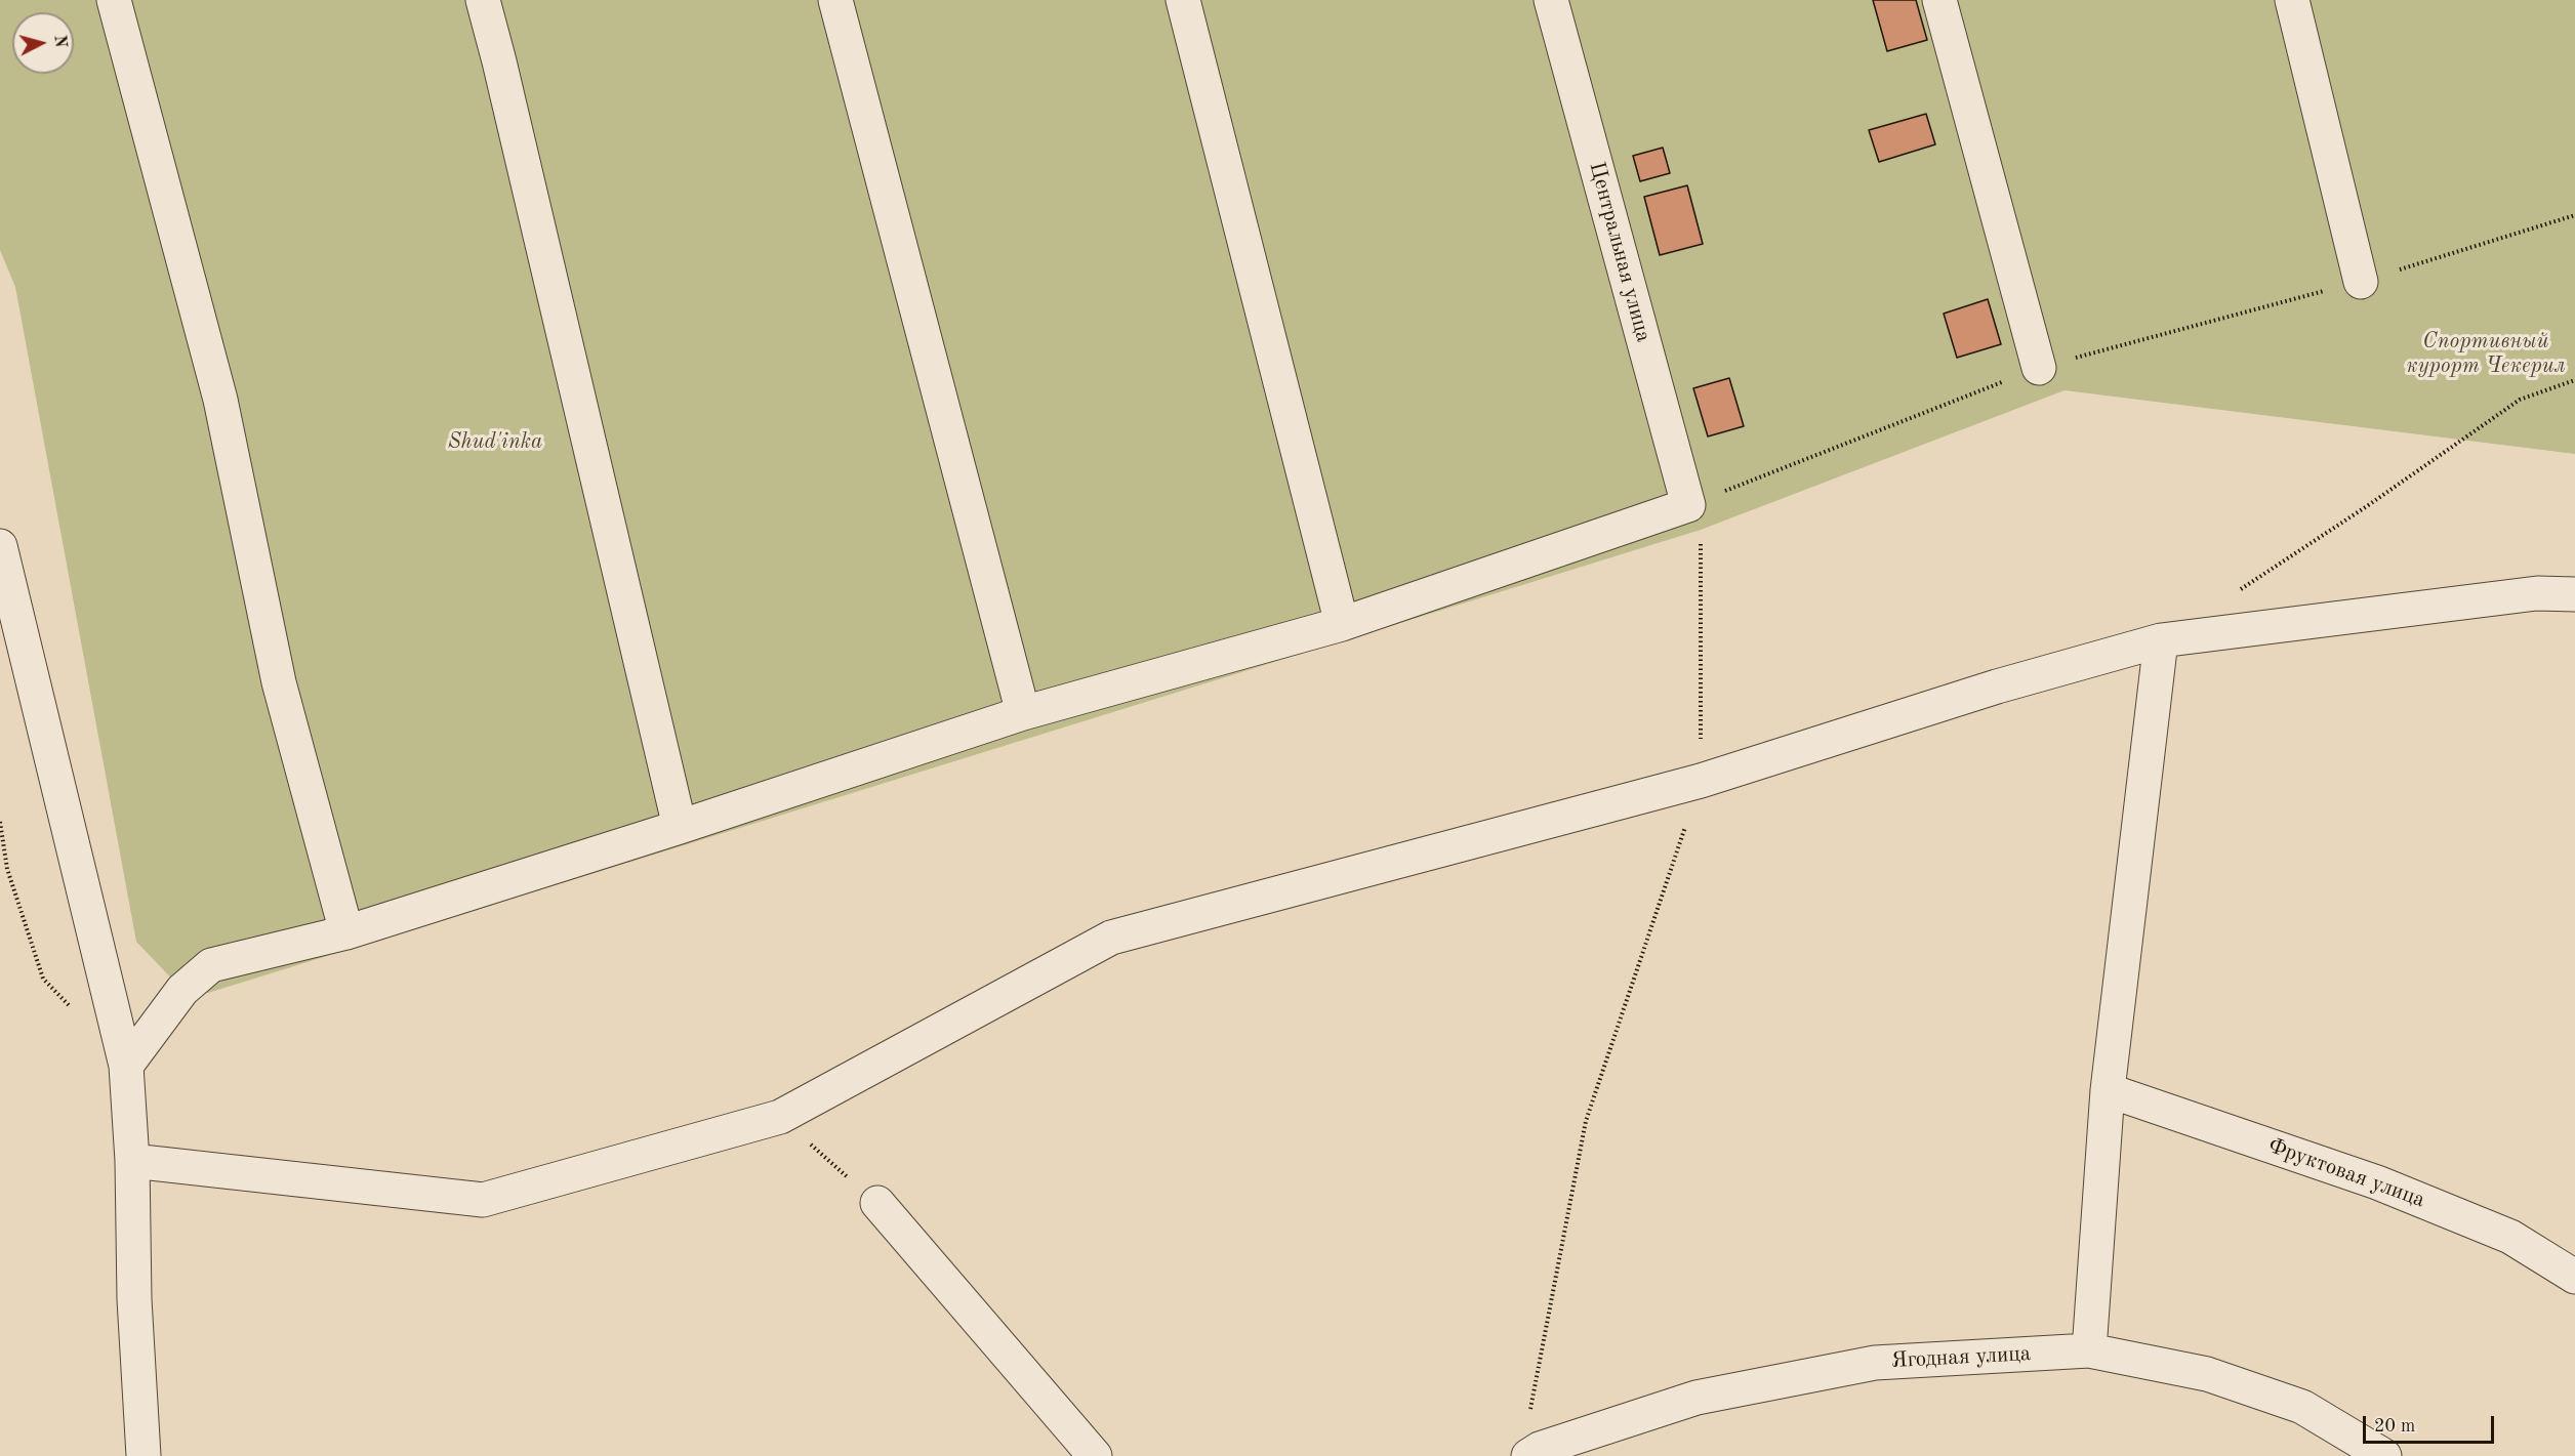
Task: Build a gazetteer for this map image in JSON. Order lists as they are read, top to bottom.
{
  "streets": {
    "street": ["Центральная улица", "Фруктовая улица", "Ягодная улица"]
  },
  "parks": ["Спортивный курорт Чекерил", "Shud'inka"],
  "scale_bar": "20 m",
  "north": "right"
}
